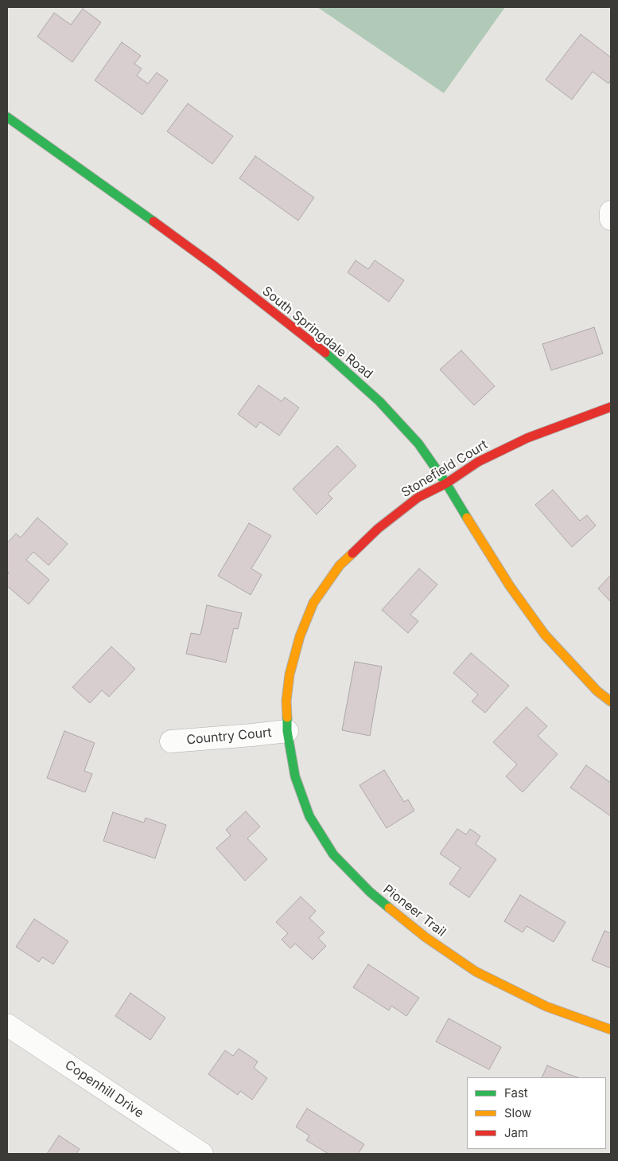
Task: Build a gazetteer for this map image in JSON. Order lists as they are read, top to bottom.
{
  "streets": {
    "street": [
      "South Springdale Road",
      "Stonefield Court",
      "Country Court",
      "Pioneer Trail",
      "Copenhill Drive"
    ]
  },
  "crossings": [
    ["South Springdale Road", "Stonefield Court"],
    ["Stonefield Court", "Country Court"],
    ["Stonefield Court", "Pioneer Trail"],
    ["Country Court", "Pioneer Trail"]
  ],
  "legend": ["Fast", "Slow", "Jam"]
}
